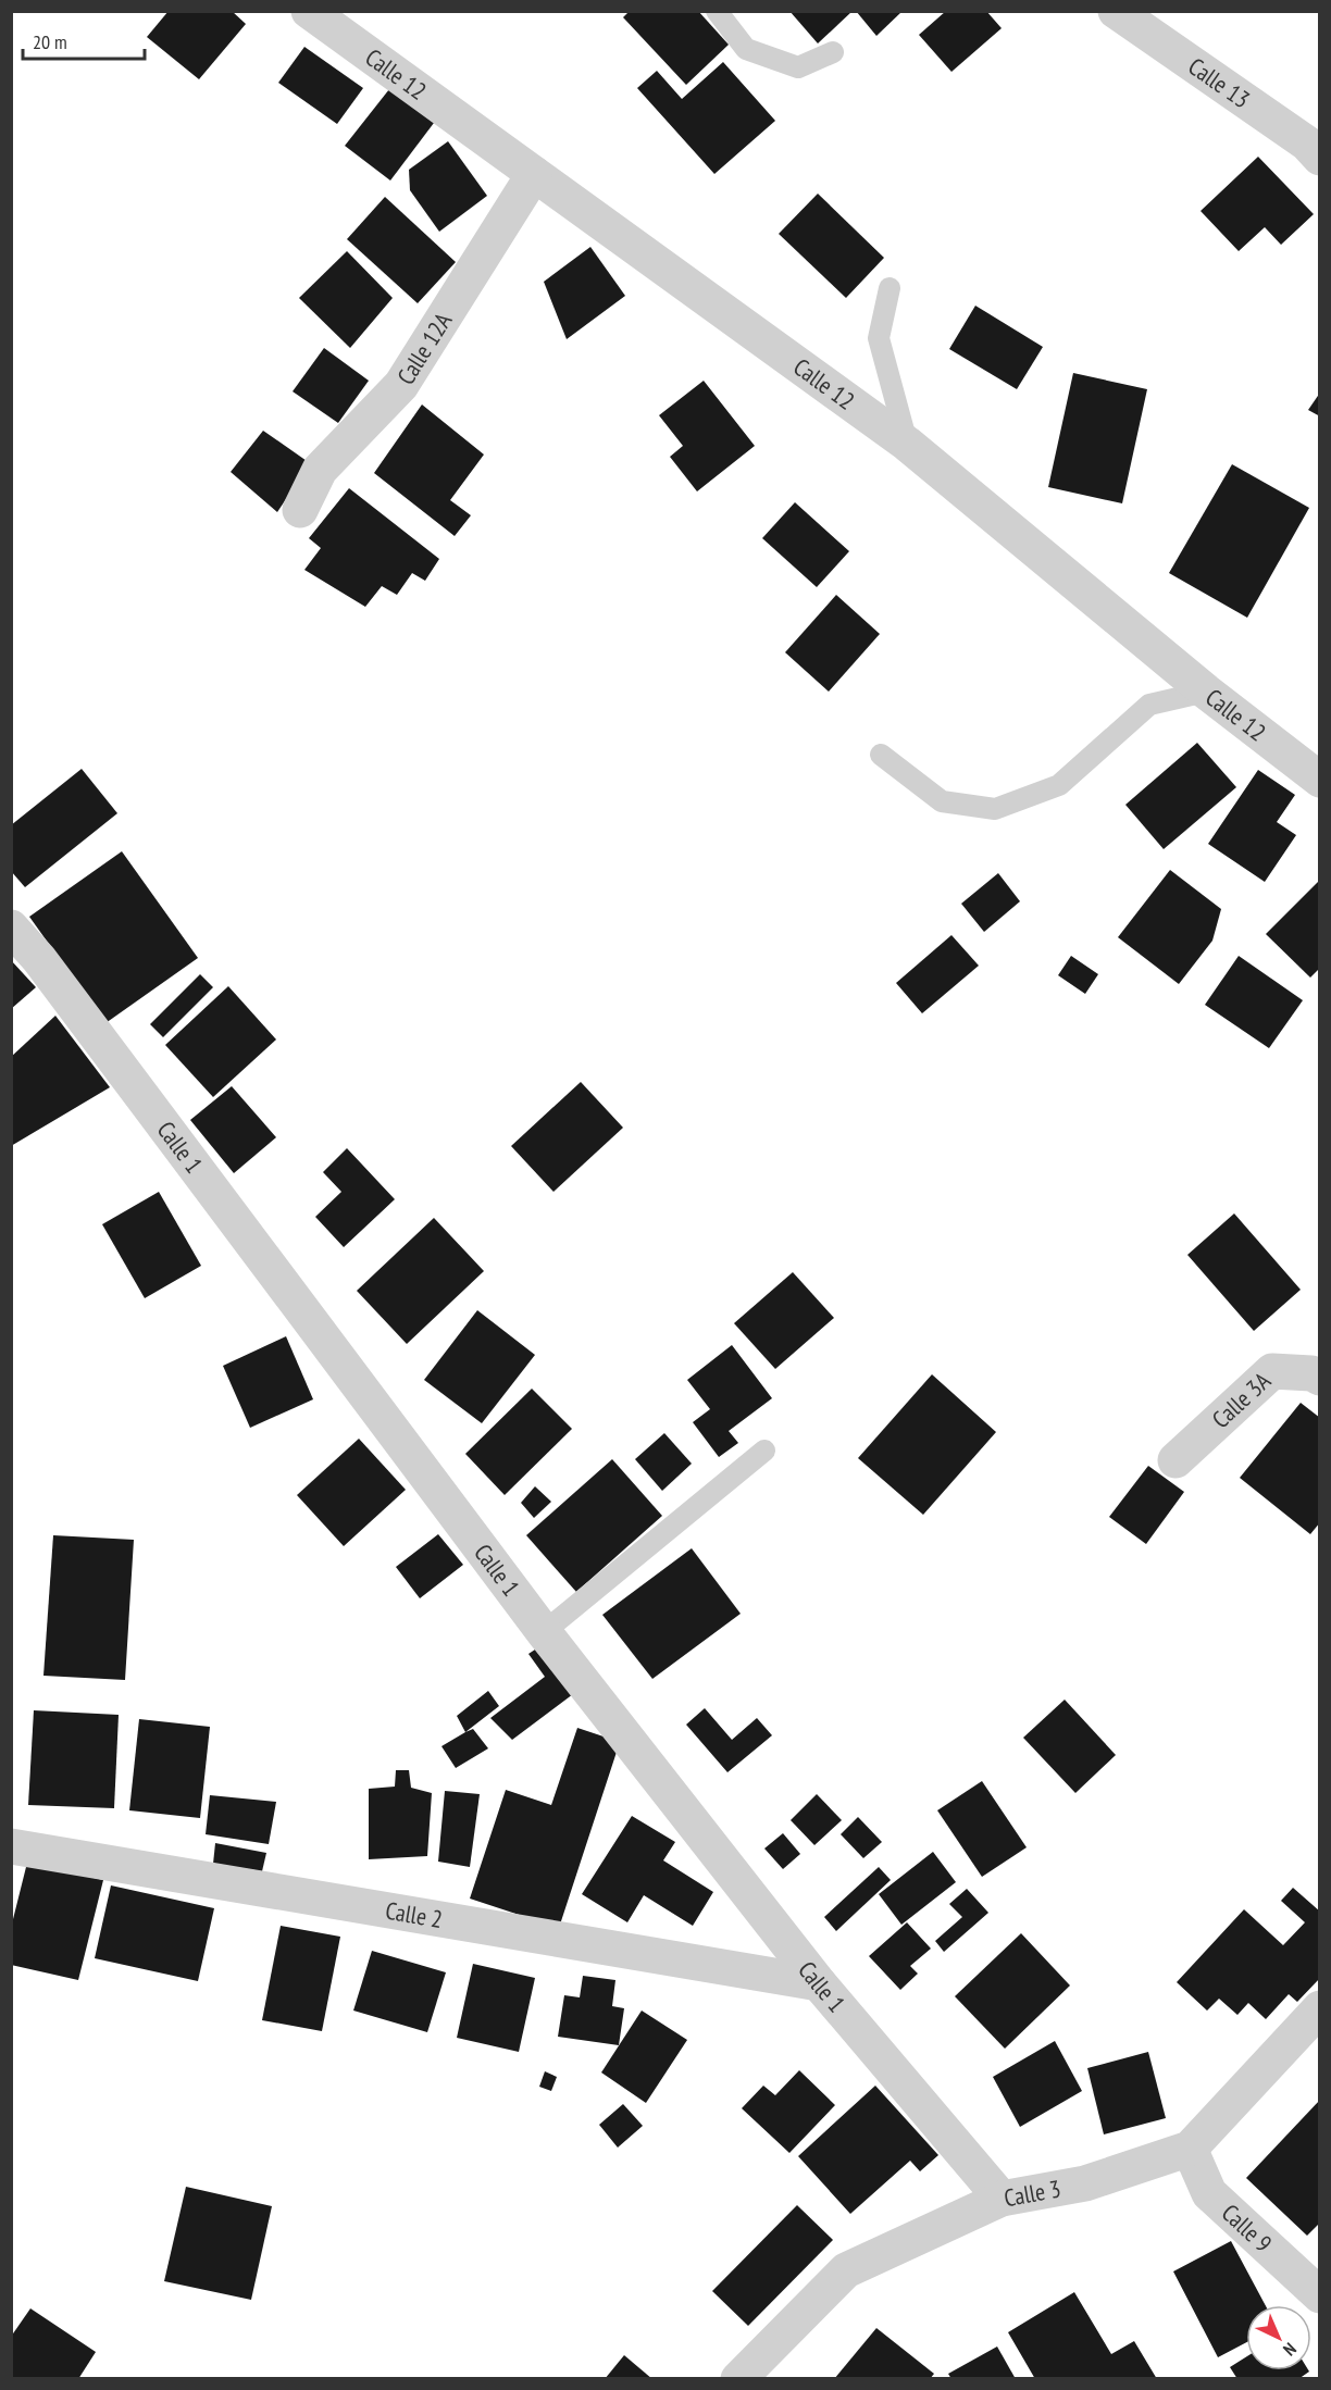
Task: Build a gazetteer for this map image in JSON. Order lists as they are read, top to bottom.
{
  "streets": {
    "street": [
      "Calle 12",
      "Calle 13",
      "Calle 12A",
      "Calle 1",
      "Calle 3A",
      "Calle 2",
      "Calle 3",
      "Calle 9"
    ]
  },
  "crossings": [
    ["Calle 12", "Calle 12A"],
    ["Calle 1", "Calle 2"],
    ["Calle 1", "Calle 3"],
    ["Calle 3", "Calle 9"]
  ],
  "scale_bar": "20 m",
  "north": "bottom right"
}
